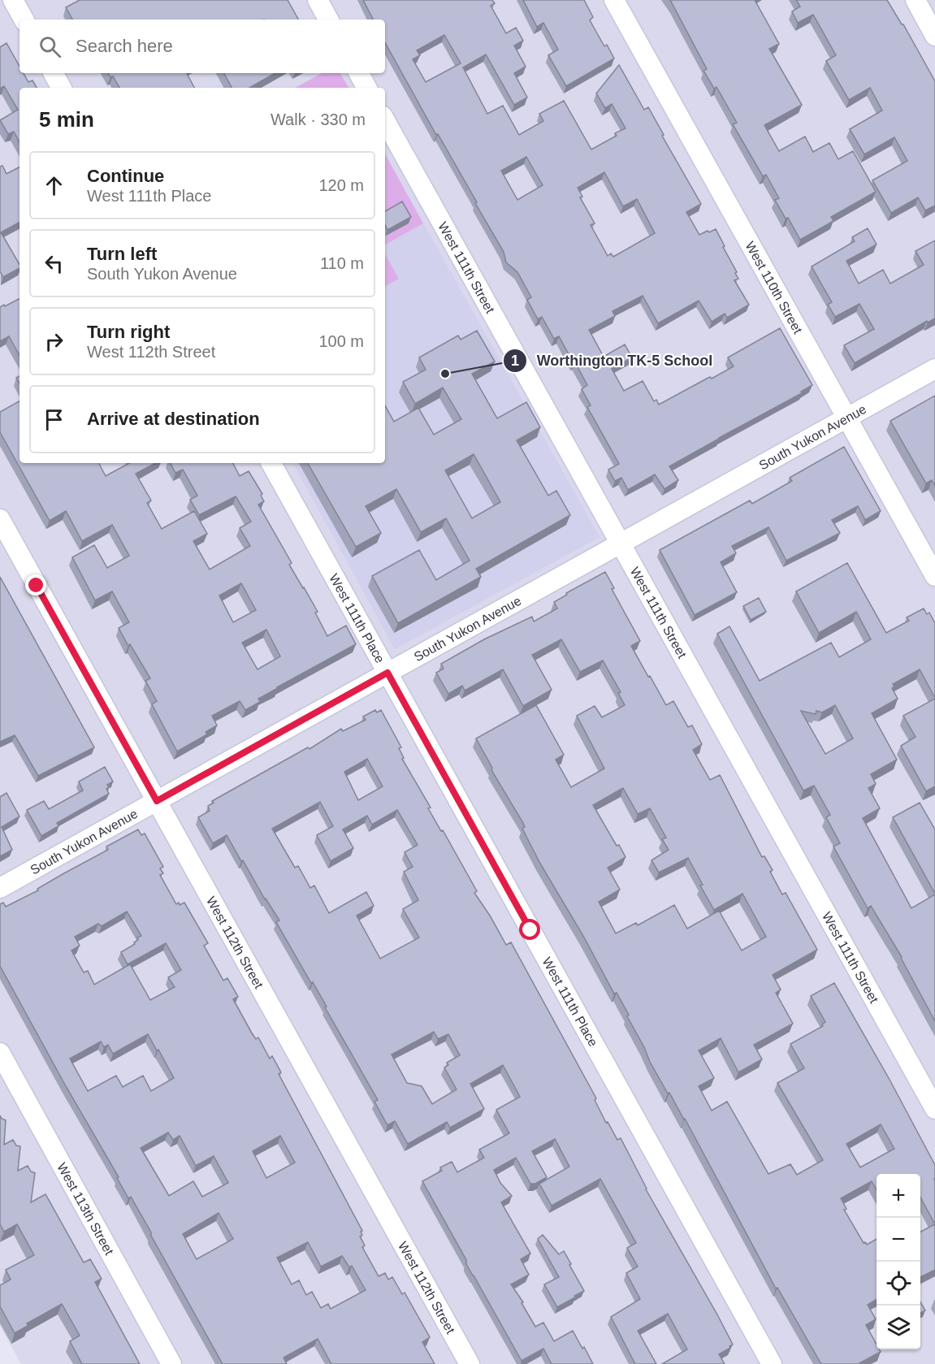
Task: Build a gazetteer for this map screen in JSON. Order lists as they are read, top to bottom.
{
  "streets": {
    "street": [
      "West 111th Street",
      "West 110th Street",
      "South Yukon Avenue",
      "West 111th Place",
      "West 112th Street",
      "West 113th Street"
    ]
  },
  "crossings": [
    ["West 111th Street", "South Yukon Avenue"],
    ["West 110th Street", "South Yukon Avenue"],
    ["South Yukon Avenue", "West 111th Place"],
    ["South Yukon Avenue", "West 112th Street"]
  ],
  "places": ["Worthington TK-5 School"],
  "page": {
    "search": "Search here",
    "heading": ["5 min", "Walk · 330 m"],
    "list": [
      ["Continue", "West 111th Place", "120 m"],
      ["Turn left", "South Yukon Avenue", "110 m"],
      ["Turn right", "West 112th Street", "100 m"],
      "Arrive at destination"
    ],
    "map_buttons": ["+", "−"]
  }
}
